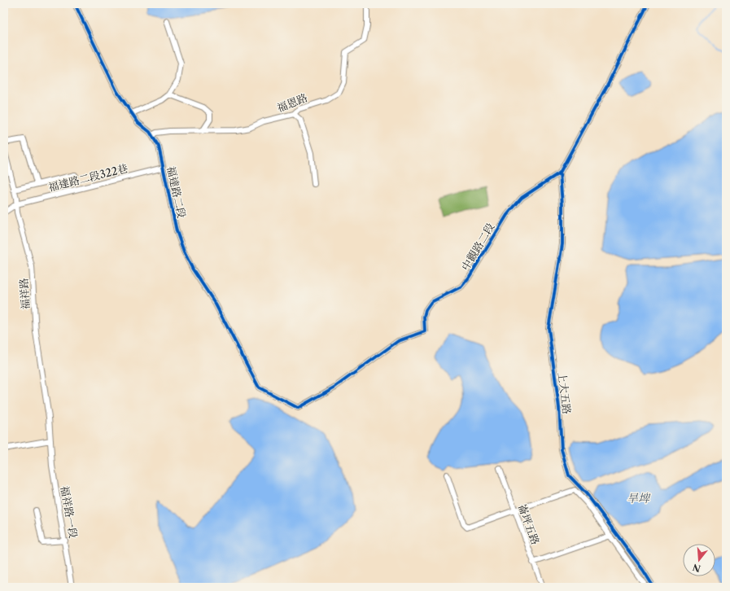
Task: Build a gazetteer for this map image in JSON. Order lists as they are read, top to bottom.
{
  "streets": {
    "street": [
      "福恩路",
      "福達路二段322巷",
      "福達路二段",
      "中觀路二段",
      "福祥路",
      "上大五路",
      "福祥路一段",
      "崙坪五路"
    ]
  },
  "crossings": [
    ["福恩路", "福達路二段"],
    ["福達路二段322巷", "福達路二段"],
    ["福達路二段322巷", "福祥路"],
    ["福達路二段", "中觀路二段"],
    ["中觀路二段", "上大五路"],
    ["福祥路", "福祥路一段"]
  ],
  "water": ["旱埤"],
  "north": "bottom"
}
